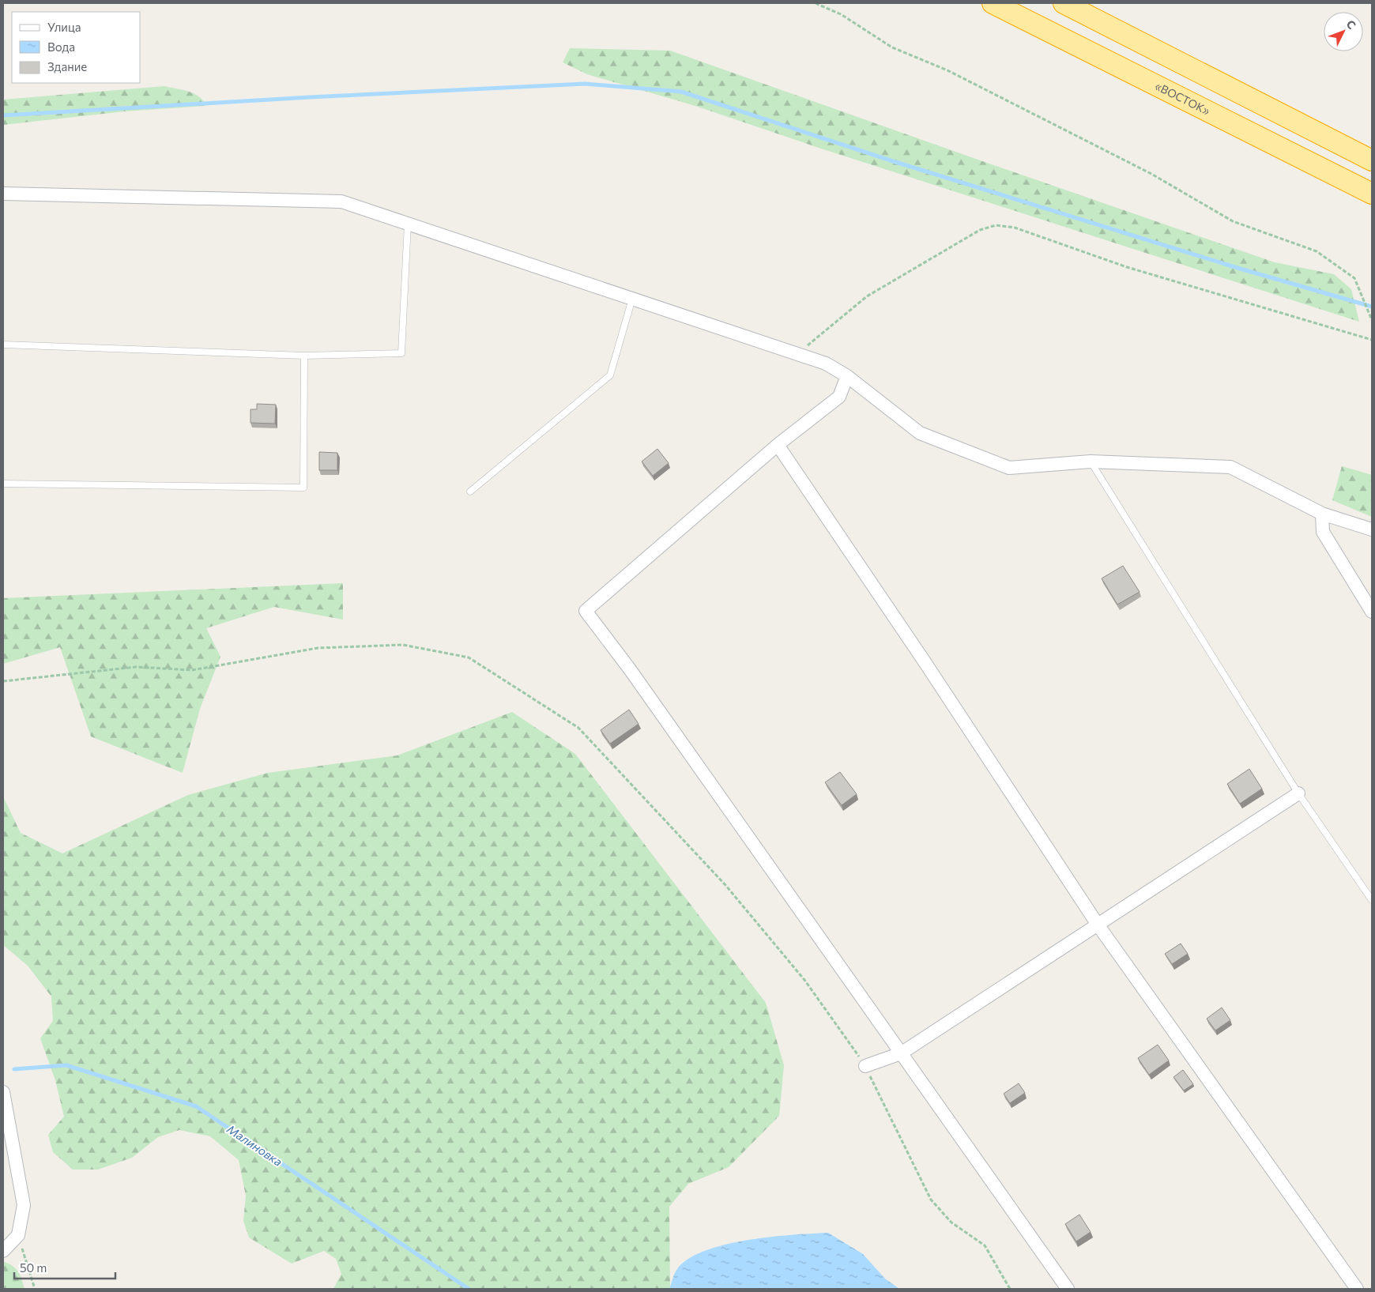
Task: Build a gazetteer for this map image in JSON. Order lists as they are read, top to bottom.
{
  "streets": {
    "highway": ["«ВОСТОК»"]
  },
  "water": ["Малиновка"],
  "legend": ["Улица", "Вода", "Здание"],
  "scale_bar": "50 m",
  "north": "top right"
}
